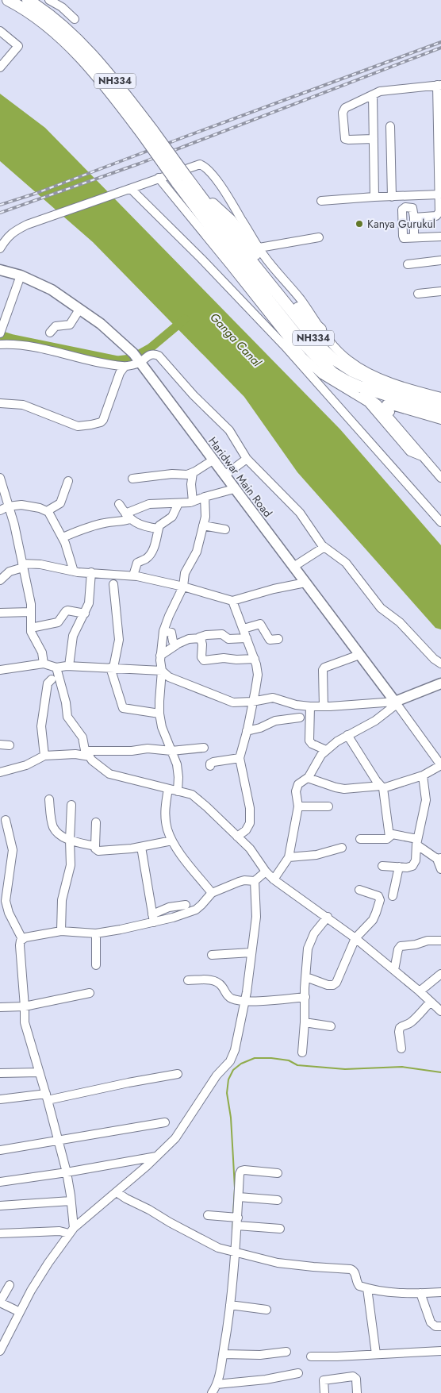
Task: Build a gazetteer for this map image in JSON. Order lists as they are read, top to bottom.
{
  "streets": {
    "highway": ["NH334"],
    "main road": ["Haridwar Main Road"]
  },
  "water": ["Ganga Canal"],
  "places": ["Kanya Gurukul"]
}
